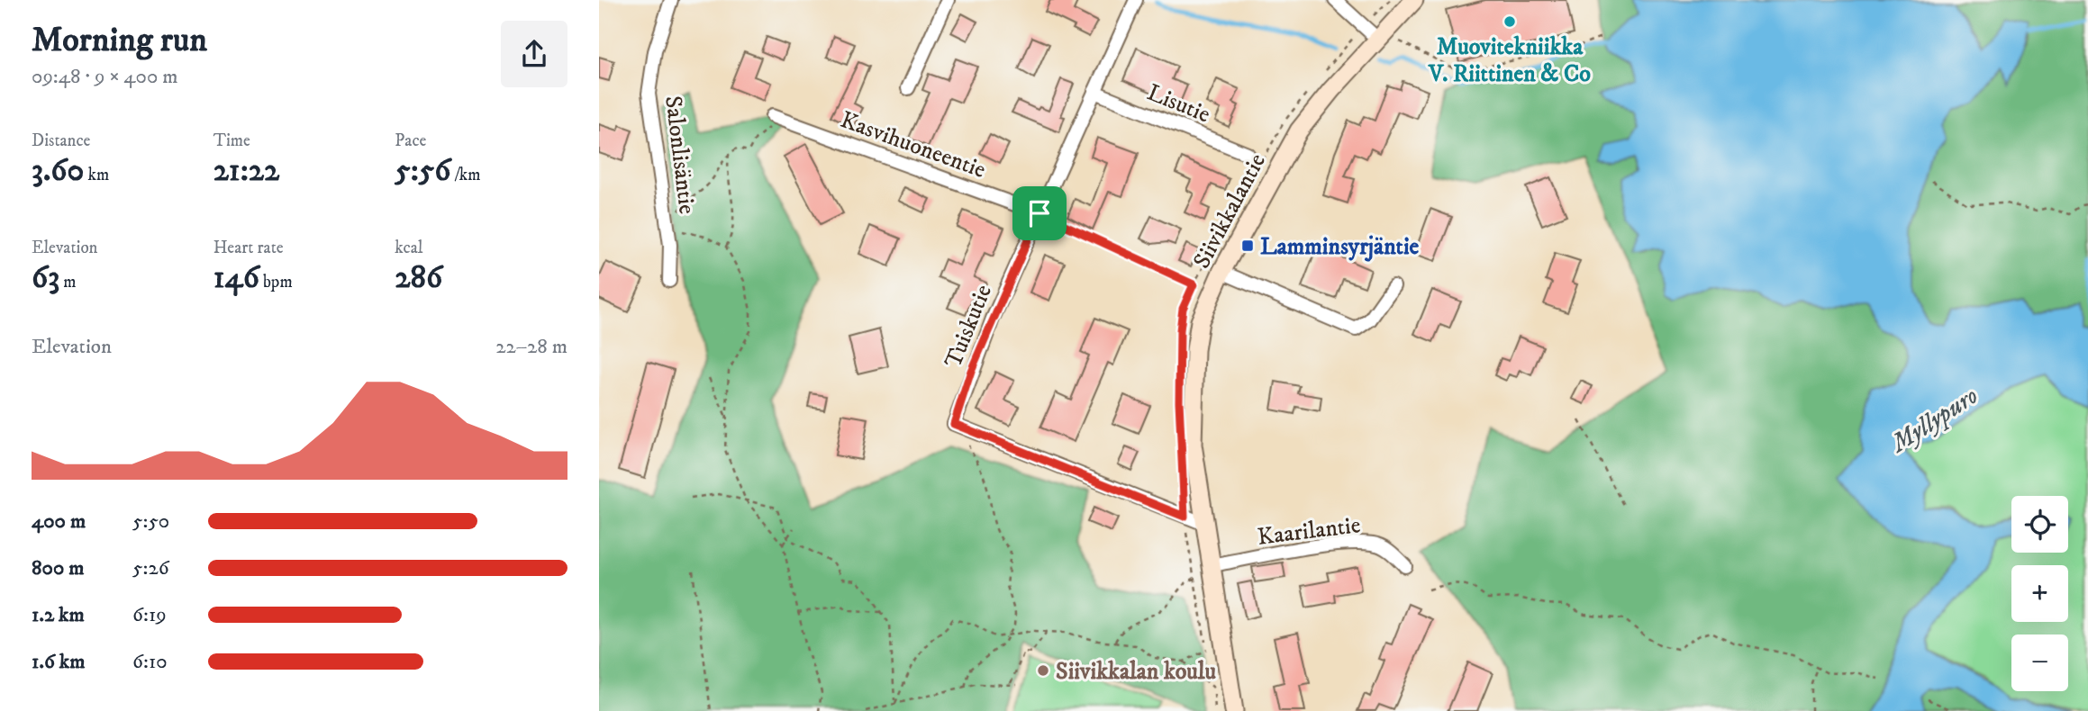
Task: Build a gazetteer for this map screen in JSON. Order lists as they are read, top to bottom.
{
  "streets": {
    "main road": ["Siivikkalantie"],
    "street": [
      "Lisutie",
      "Kasvihuoneentie",
      "Salonlisäntie",
      "Tuiskutie",
      "Kaarilantie"
    ]
  },
  "crossings": [
    ["Lisutie", "Tuiskutie"],
    ["Kasvihuoneentie", "Tuiskutie"],
    ["Siivikkalantie", "Kaarilantie"]
  ],
  "water": ["Myllypuro"],
  "places": {
    "other": ["Muovitekniikka V. Riittinen & Co", "Siivikkalan koulu"],
    "transit": ["Lamminsyrjäntie"]
  },
  "page": {
    "heading": ["Morning run", "09:48 · 9 × 400 m"],
    "stats": [
      ["Distance", "3.60 km"],
      ["Time", "21:22"],
      ["Pace", "5:56 /km"],
      ["Elevation", "63 m"],
      ["Heart rate", "146 bpm"],
      ["kcal", "286"]
    ],
    "chart": ["Elevation", "22–28 m"],
    "map_buttons": ["+", "−"],
    "list": [
      {
        "name": "400 m",
        "note": "5:50"
      },
      {
        "name": "800 m",
        "note": "5:26"
      },
      {
        "name": "1.2 km",
        "note": "6:19"
      },
      {
        "name": "1.6 km",
        "note": "6:10"
      }
    ]
  }
}
